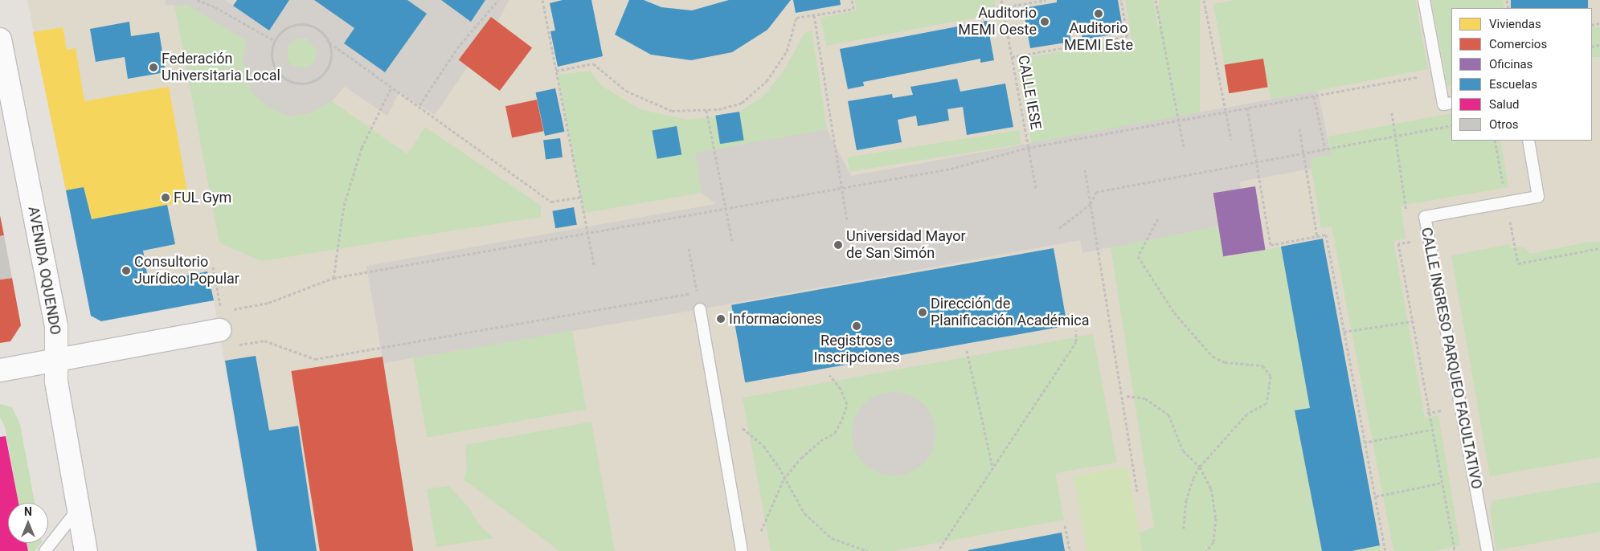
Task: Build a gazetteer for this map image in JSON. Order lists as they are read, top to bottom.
{
  "streets": {
    "main road": ["AVENIDA OQUENDO"],
    "lane": ["CALLE INGRESO PARQUEO FACULTATIVO"],
    "path": ["CALLE IESE"]
  },
  "places": [
    "Auditorio MEMI Este",
    "Auditorio MEMI Oeste",
    "Federación Universitaria Local",
    "FUL Gym",
    "Universidad Mayor de San Simón",
    "Consultorio Jurídico Popular",
    "Dirección de Planificación Académica",
    "Informaciones",
    "Registros e Inscripciones"
  ],
  "legend": [
    "Viviendas",
    "Comercios",
    "Oficinas",
    "Escuelas",
    "Salud",
    "Otros"
  ],
  "north": "top"
}
